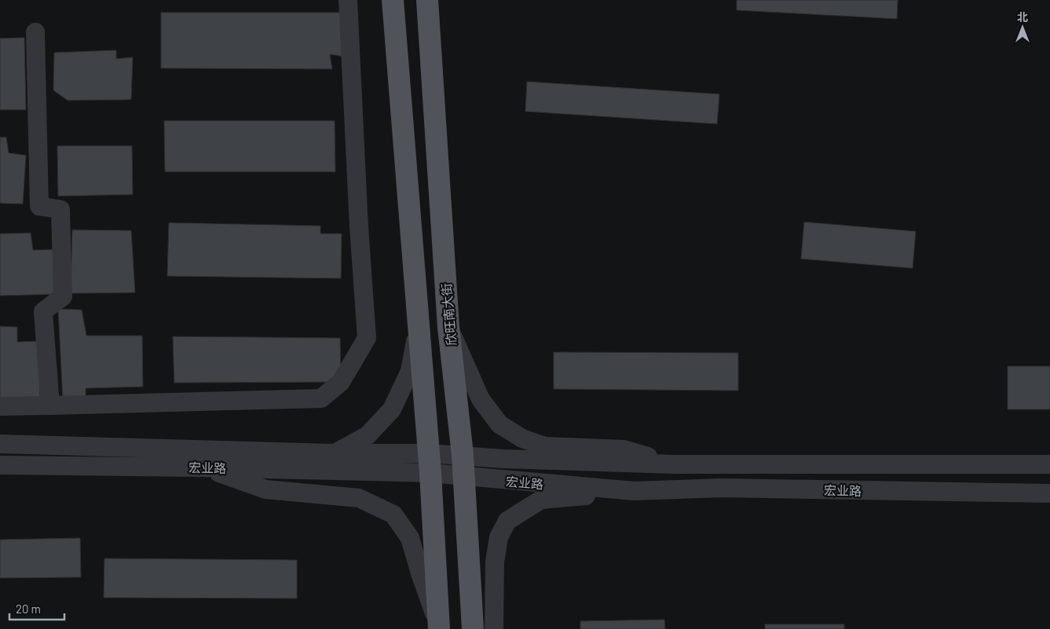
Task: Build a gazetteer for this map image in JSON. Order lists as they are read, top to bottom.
{
  "streets": {
    "main road": ["欣旺南大街"],
    "street": ["宏业路"]
  },
  "crossings": [
    ["欣旺南大街", "宏业路"]
  ],
  "scale_bar": "20 m",
  "north": "top"
}
